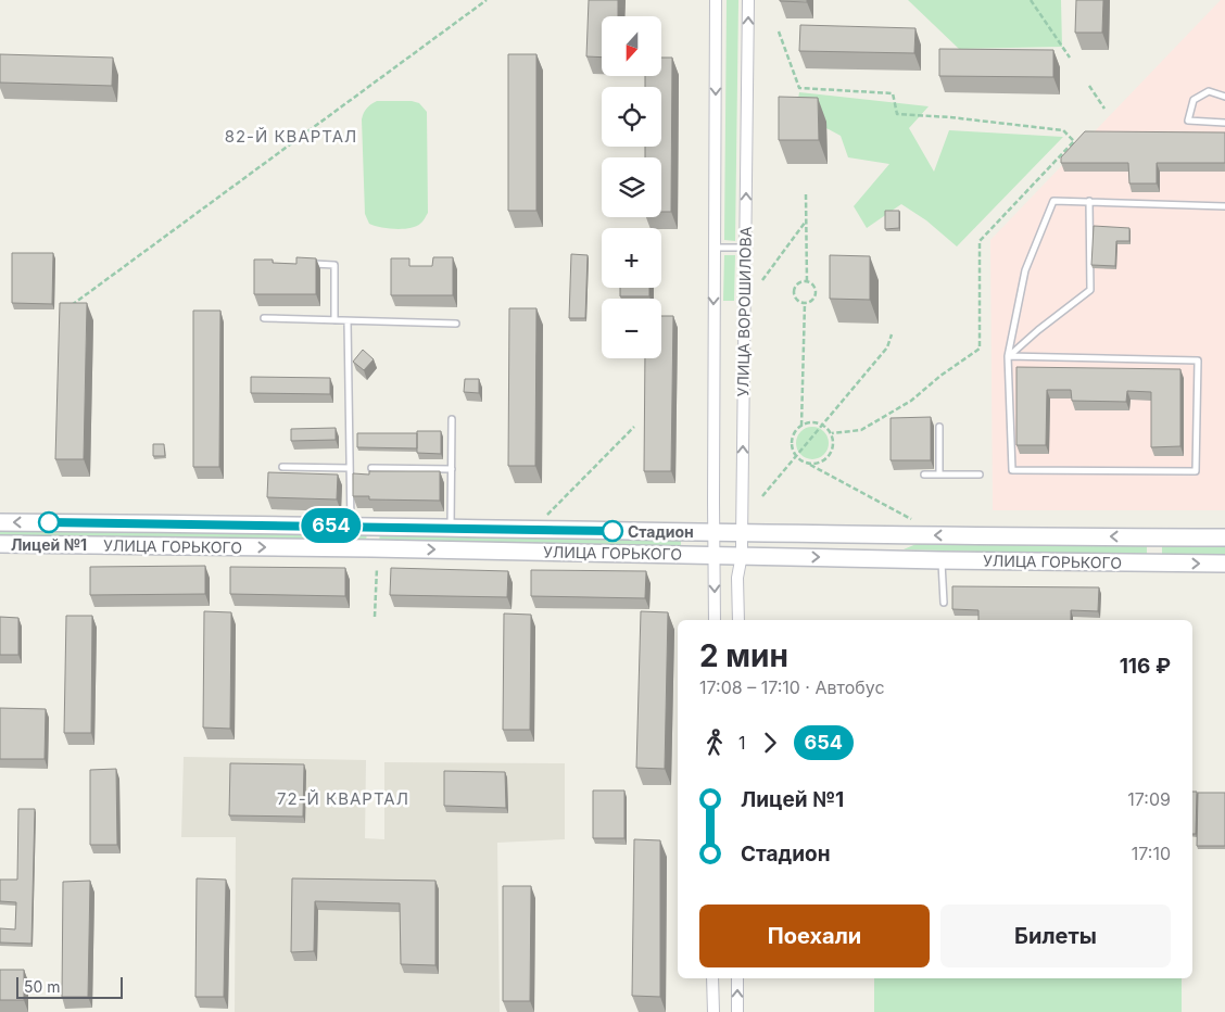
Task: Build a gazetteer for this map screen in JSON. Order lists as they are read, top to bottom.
{
  "streets": {
    "main road": ["УЛИЦА ГОРЬКОГО"],
    "street": ["УЛИЦА ВОРОШИЛОВА"]
  },
  "crossings": [
    ["УЛИЦА ВОРОШИЛОВА", "УЛИЦА ГОРЬКОГО"]
  ],
  "districts": ["82-Й КВАРТАЛ", "72-Й КВАРТАЛ"],
  "places": ["Лицей №1", "Стадион"],
  "lines": ["bus line 654"],
  "scale_bar": "50 m",
  "north": "bottom",
  "page": {
    "on_map": "654",
    "map_buttons": ["+", "−"],
    "heading": ["2 мин", "17:08 – 17:10 · Автобус", "116 ₽"],
    "legs": ["1", "654"],
    "list": [
      {
        "name": "Лицей №1",
        "value": "17:09"
      },
      {
        "name": "Стадион",
        "value": "17:10"
      }
    ],
    "buttons": ["Поехали", "Билеты"],
    "scale": "50 m"
  }
}
